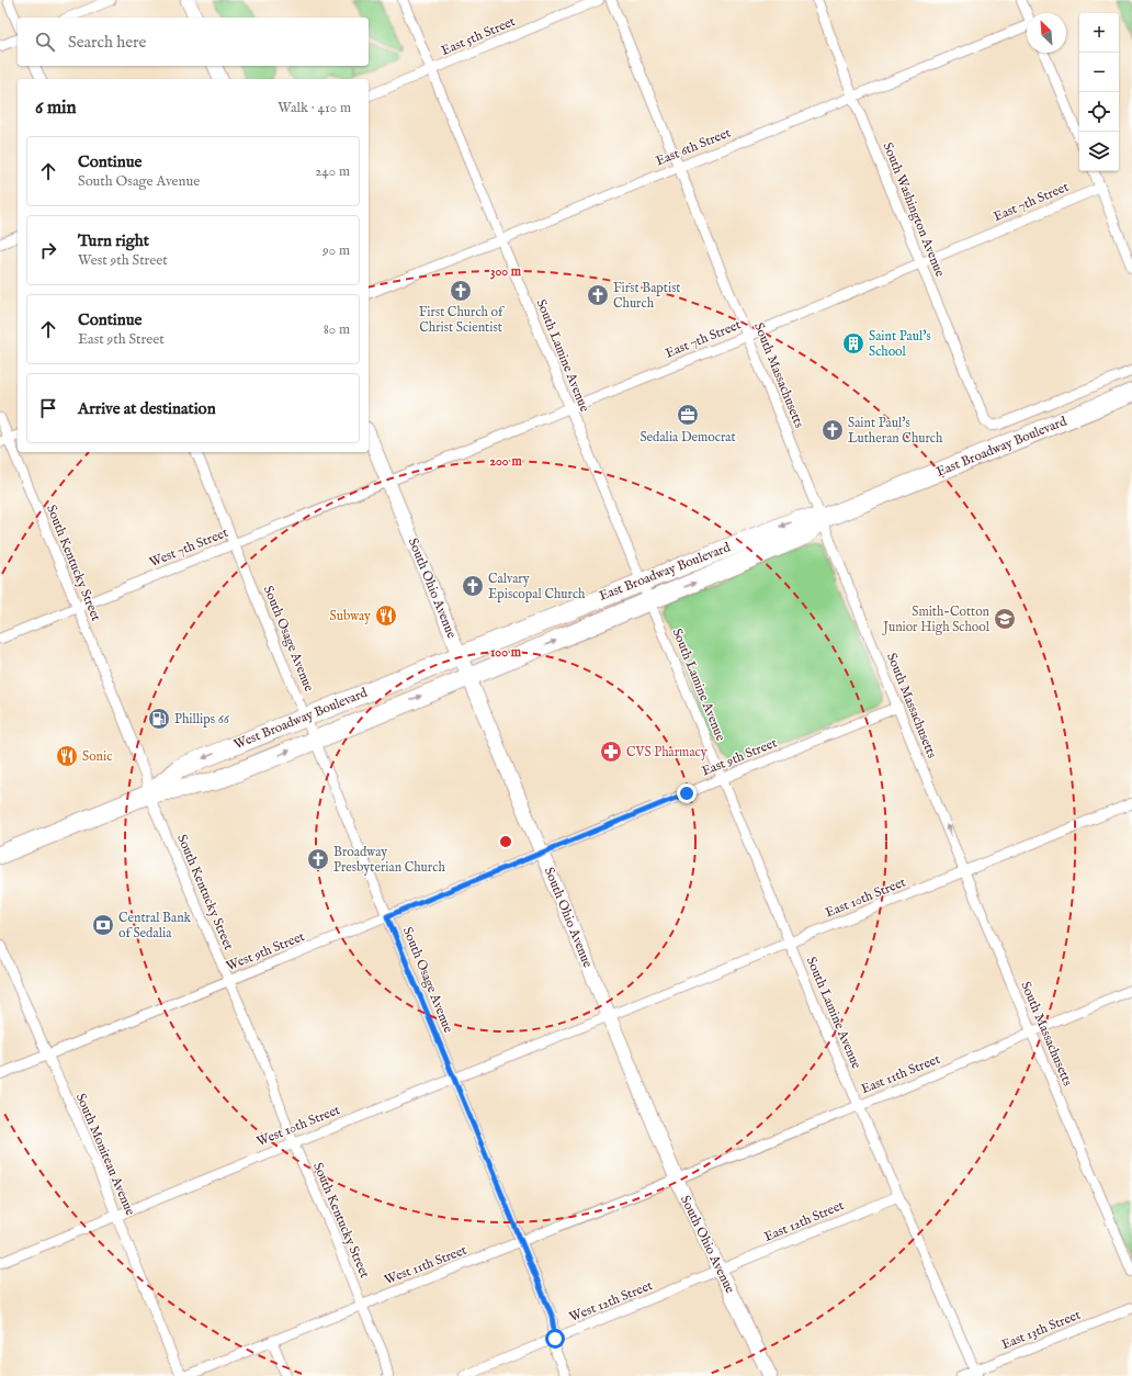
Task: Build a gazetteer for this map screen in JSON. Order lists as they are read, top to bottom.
{
  "streets": {
    "highway": ["East Broadway Boulevard", "West Broadway Boulevard"],
    "main road": ["South Ohio Avenue"],
    "street": [
      "East 5th Street",
      "East 6th Street",
      "East 7th Street",
      "South Washington Avenue",
      "South Lamine Avenue",
      "South Massachusetts",
      "West 7th Street",
      "South Kentucky Street",
      "South Osage Avenue",
      "East 9th Street",
      "East 10th Street",
      "West 9th Street",
      "East 11th Street",
      "West 10th Street",
      "South Moniteau Avenue",
      "East 12th Street",
      "West 11th Street",
      "West 12th Street",
      "East 13th Street"
    ]
  },
  "crossings": [
    ["East 5th Street", "South Lamine Avenue"],
    ["East 6th Street", "South Washington Avenue"],
    ["East 6th Street", "South Lamine Avenue"],
    ["East 6th Street", "South Massachusetts"],
    ["East 7th Street", "South Washington Avenue"],
    ["East 7th Street", "South Lamine Avenue"],
    ["East 7th Street", "South Massachusetts"],
    ["East 7th Street", "West 7th Street"],
    ["East 7th Street", "South Ohio Avenue"],
    ["South Lamine Avenue", "East Broadway Boulevard"],
    ["South Lamine Avenue", "East 9th Street"],
    ["South Lamine Avenue", "East 10th Street"],
    ["South Lamine Avenue", "East 11th Street"],
    ["South Lamine Avenue", "East 12th Street"],
    ["South Lamine Avenue", "East 13th Street"],
    ["South Massachusetts", "East Broadway Boulevard"],
    ["South Massachusetts", "East 9th Street"],
    ["South Massachusetts", "East 10th Street"],
    ["South Massachusetts", "East 11th Street"],
    ["East Broadway Boulevard", "South Ohio Avenue"],
    ["East Broadway Boulevard", "West Broadway Boulevard"],
    ["West 7th Street", "South Kentucky Street"],
    ["West 7th Street", "South Ohio Avenue"],
    ["West 7th Street", "South Osage Avenue"],
    ["South Kentucky Street", "West Broadway Boulevard"],
    ["South Kentucky Street", "West 9th Street"],
    ["South Kentucky Street", "West 10th Street"],
    ["South Kentucky Street", "West 11th Street"],
    ["South Ohio Avenue", "West Broadway Boulevard"],
    ["South Ohio Avenue", "East 9th Street"],
    ["South Ohio Avenue", "East 10th Street"],
    ["South Ohio Avenue", "West 9th Street"],
    ["South Ohio Avenue", "East 11th Street"],
    ["South Ohio Avenue", "West 10th Street"],
    ["South Ohio Avenue", "East 12th Street"],
    ["South Ohio Avenue", "West 11th Street"],
    ["South Ohio Avenue", "West 12th Street"],
    ["South Osage Avenue", "West Broadway Boulevard"],
    ["South Osage Avenue", "West 9th Street"],
    ["South Osage Avenue", "West 10th Street"],
    ["South Osage Avenue", "West 11th Street"],
    ["South Osage Avenue", "West 12th Street"],
    ["East 9th Street", "West 9th Street"],
    ["East 10th Street", "West 10th Street"],
    ["West 9th Street", "South Moniteau Avenue"],
    ["East 11th Street", "West 11th Street"],
    ["West 10th Street", "South Moniteau Avenue"],
    ["South Moniteau Avenue", "West 11th Street"],
    ["East 12th Street", "West 12th Street"]
  ],
  "places": {
    "church": [
      "First Church of Christ Scientist",
      "First Baptist Church",
      "Saint Paul's Lutheran Church",
      "Calvary Episcopal Church",
      "Broadway Presbyterian Church"
    ],
    "building": ["Saint Paul's School"],
    "office": ["Sedalia Democrat"],
    "restaurant": ["Subway", "Sonic"],
    "school or university": ["Smith-Cotton Junior High School"],
    "fuel station": ["Phillips 66"],
    "pharmacy": ["CVS Pharmacy"],
    "bank": ["Central Bank of Sedalia"]
  },
  "north": "top left",
  "page": {
    "map_buttons": ["+", "−"],
    "search": "Search here",
    "heading": ["6 min", "Walk · 410 m"],
    "list": [
      ["Continue", "South Osage Avenue", "240 m"],
      ["Turn right", "West 9th Street", "90 m"],
      ["Continue", "East 9th Street", "80 m"],
      "Arrive at destination"
    ]
  },
  "rings": ["300 m", "200 m", "100 m"]
}
